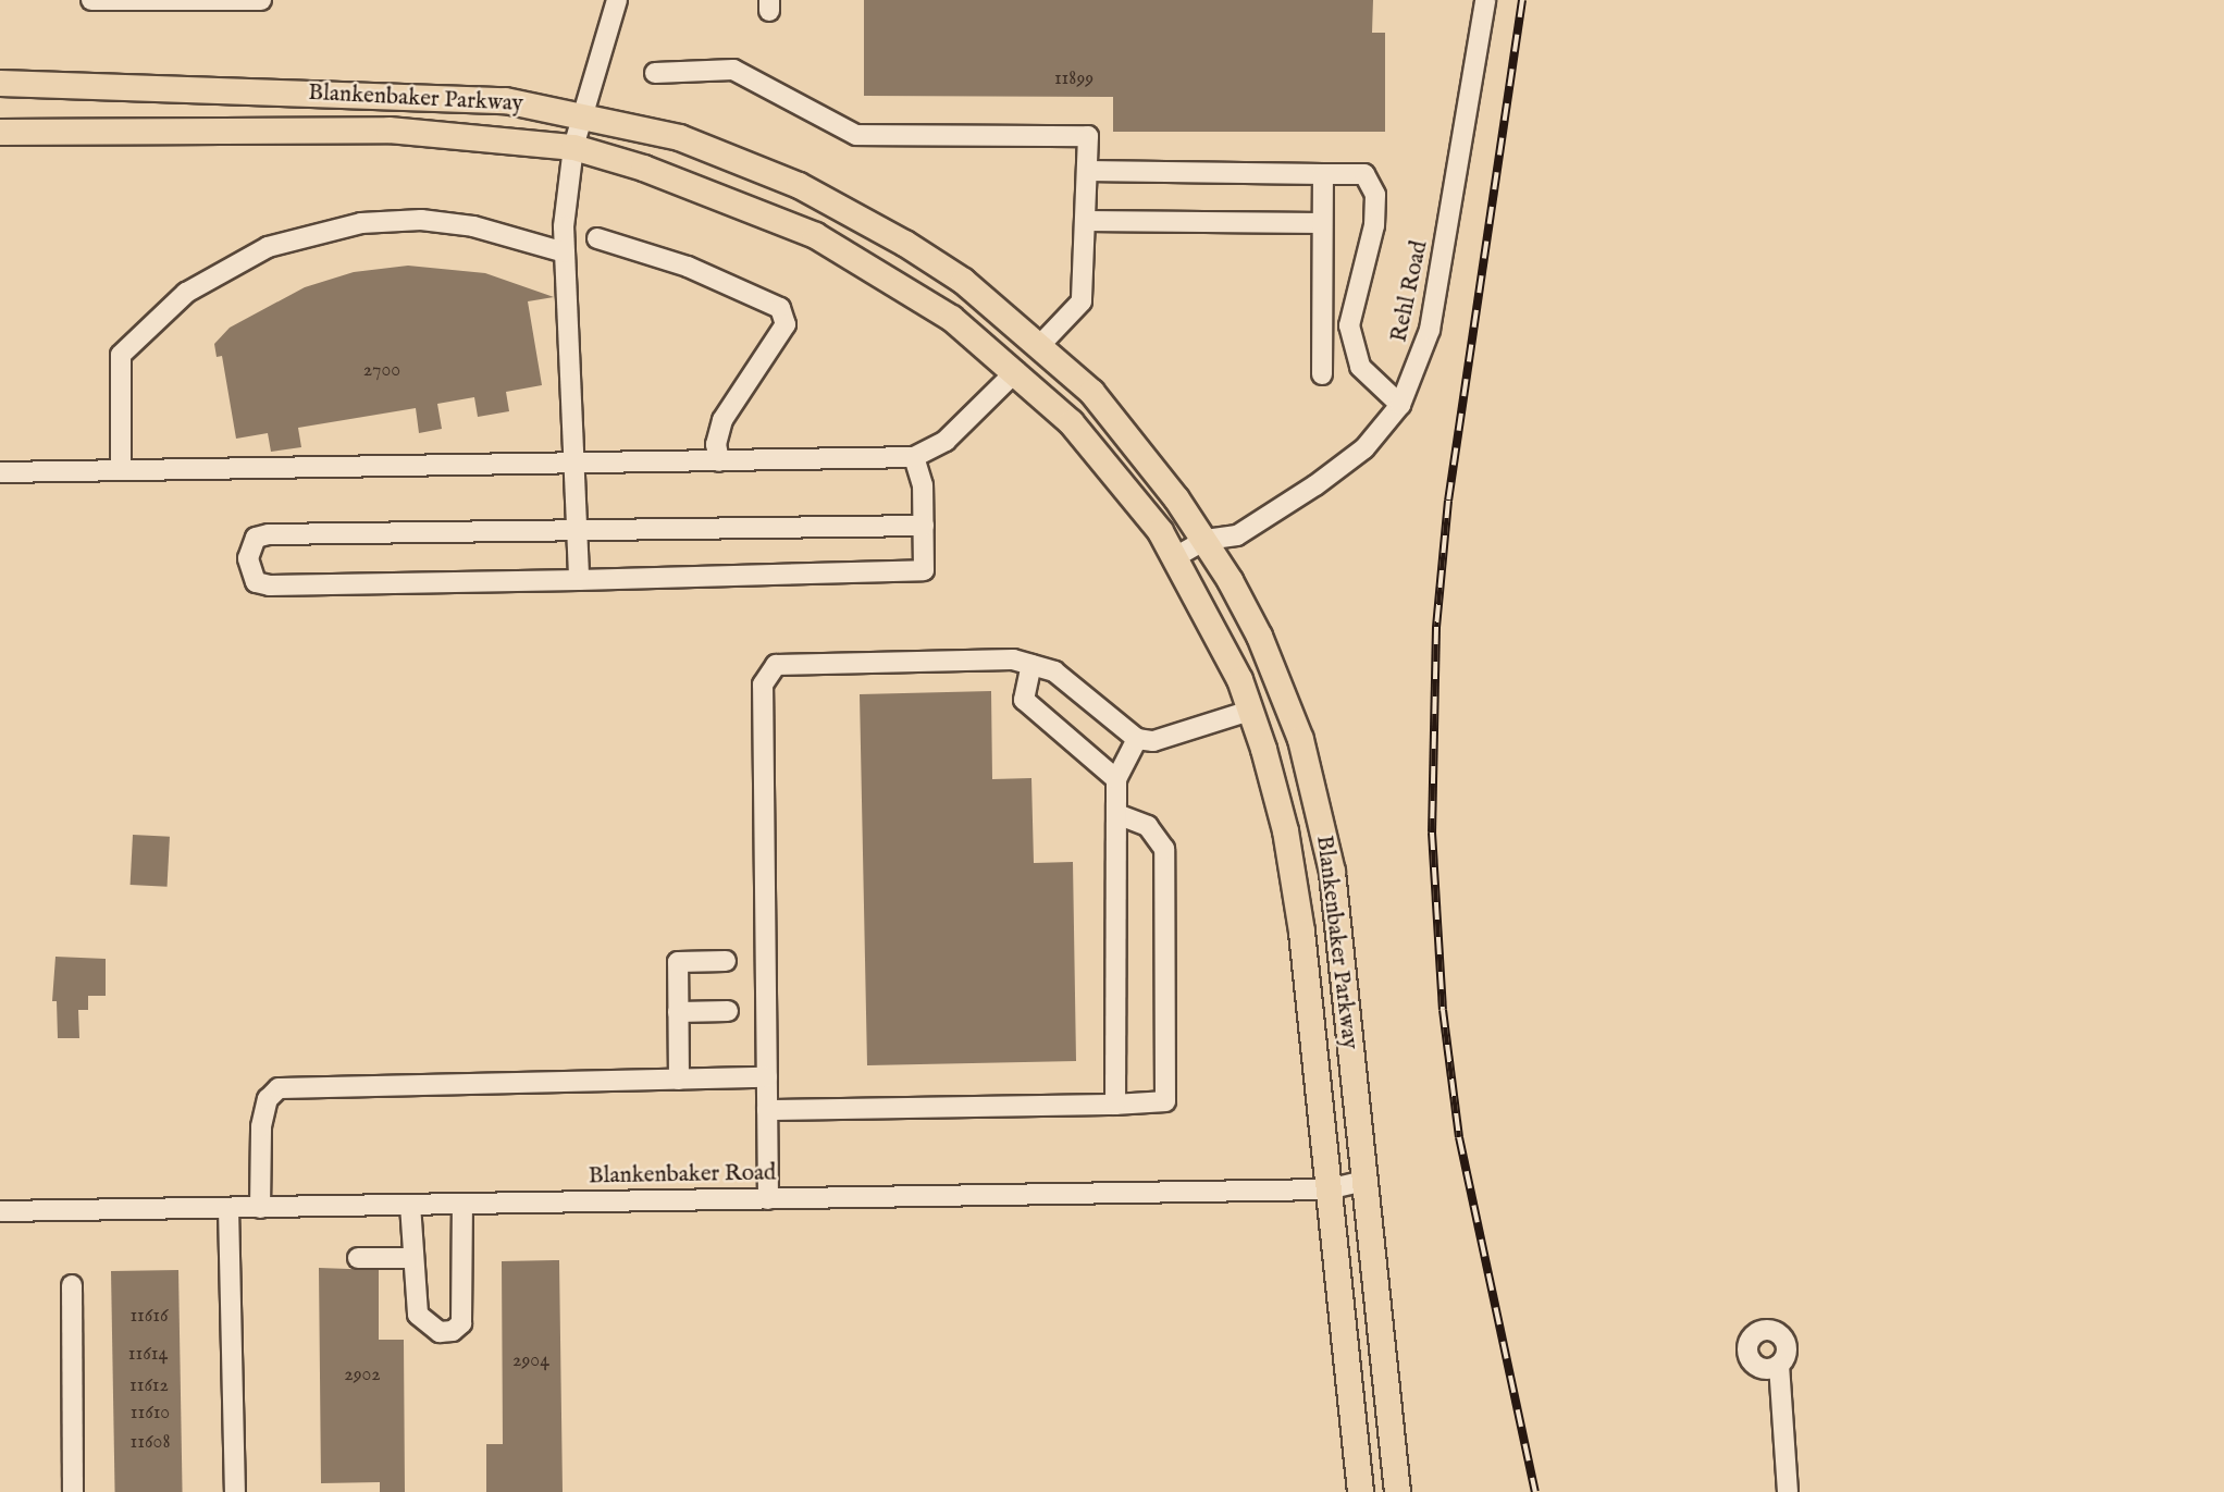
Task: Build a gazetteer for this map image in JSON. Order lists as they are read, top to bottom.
{
  "streets": {
    "main road": ["Blankenbaker Parkway"],
    "street": ["Rehl Road", "Blankenbaker Road"]
  },
  "crossings": [
    ["Blankenbaker Parkway", "Rehl Road"],
    ["Blankenbaker Parkway", "Blankenbaker Road"]
  ],
  "house_numbers": [
    "11899",
    "2700",
    "11616",
    "11614",
    "2904",
    "2902",
    "11612",
    "11610",
    "11608"
  ]
}
